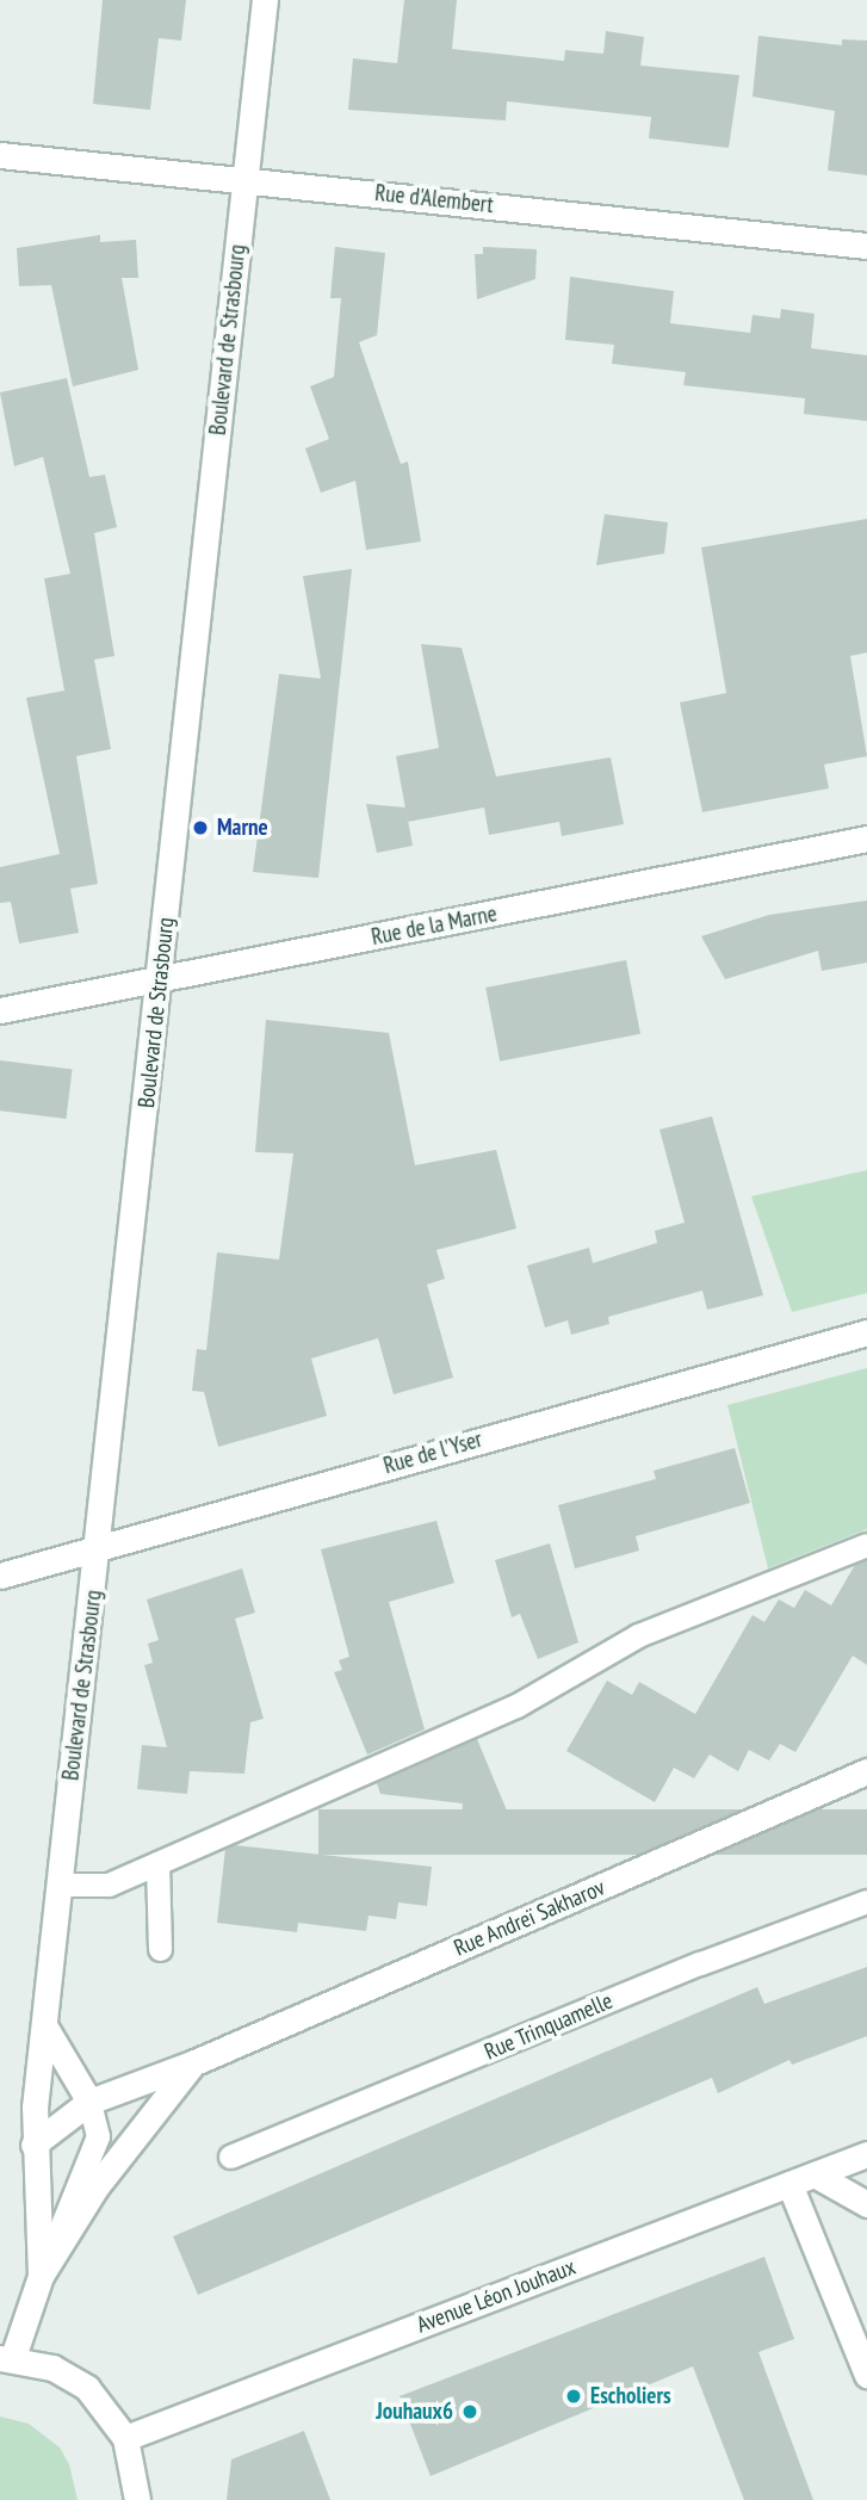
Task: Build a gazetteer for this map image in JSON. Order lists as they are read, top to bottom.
{
  "streets": {
    "street": [
      "Rue d'Alembert",
      "Boulevard de Strasbourg",
      "Rue de la Marne",
      "Rue de l'Yser",
      "Rue Andreï Sakharov",
      "Avenue Léon Jouhaux"
    ],
    "lane": ["Rue Trinquamelle"]
  },
  "crossings": [
    ["Rue d'Alembert", "Boulevard de Strasbourg"],
    ["Boulevard de Strasbourg", "Rue de la Marne"],
    ["Boulevard de Strasbourg", "Rue de l'Yser"],
    ["Boulevard de Strasbourg", "Rue Andreï Sakharov"]
  ],
  "places": ["Marne", "Escholiers", "Jouhaux6"]
}
